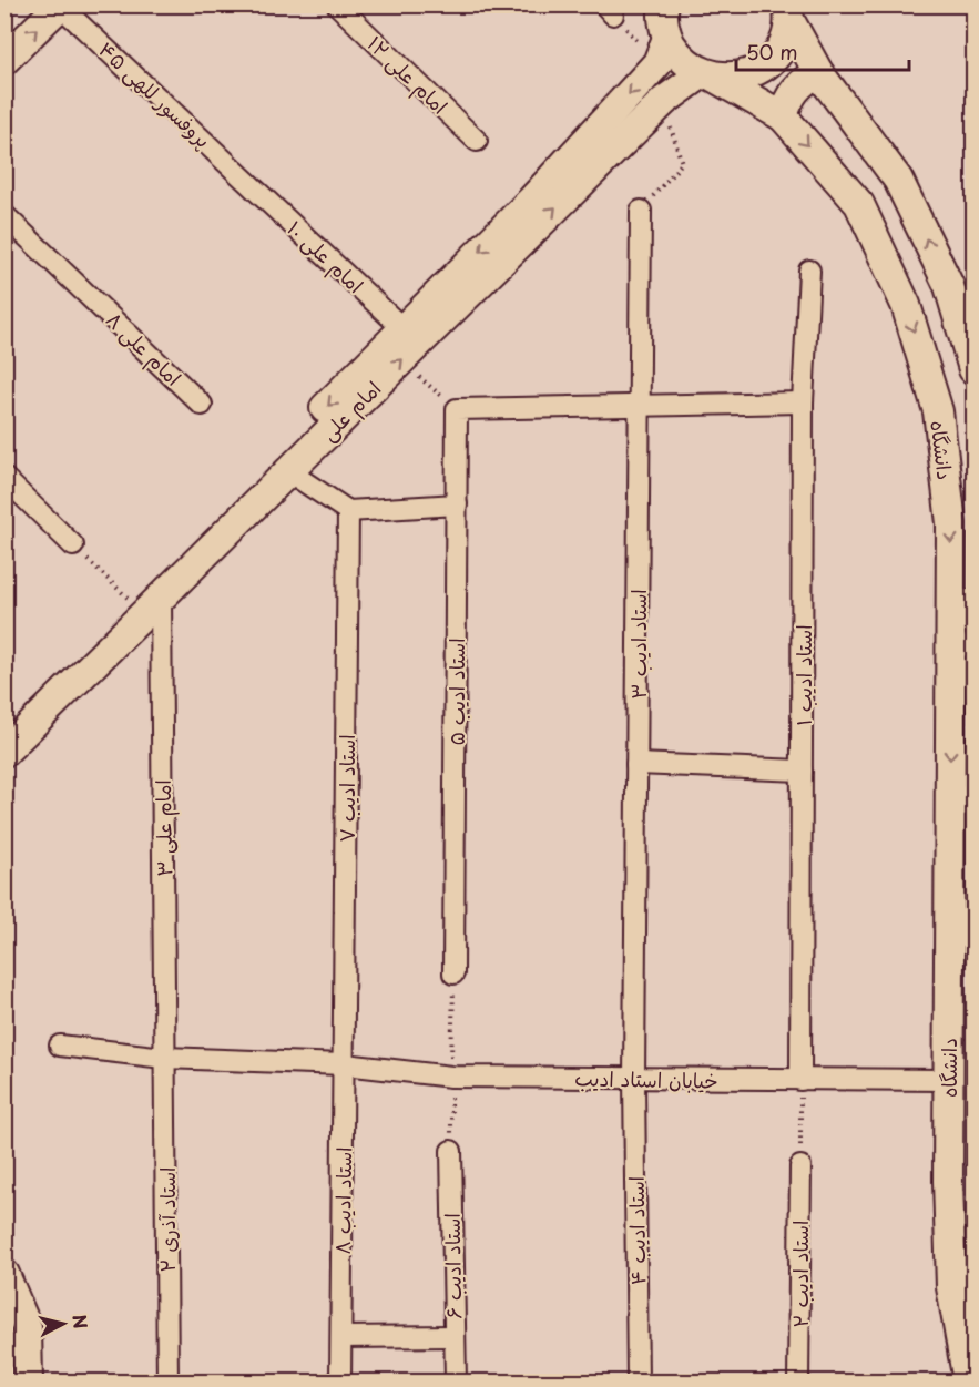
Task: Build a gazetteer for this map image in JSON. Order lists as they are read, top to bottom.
{
  "streets": {
    "street": [
      "امام علی ۱۲",
      "پروفسور للهی ۴۵",
      "امام علی ۱۰",
      "امام علی ۸",
      "امام علی",
      "دانشگاه",
      "استاد ادیب ۳",
      "استاد ادیب ۱",
      "استاد ادیب ۵",
      "استاد ادیب ۷",
      "امام علی ۳",
      "خیابان استاد ادیب",
      "استاد ادیب ۸",
      "استاد آذری ۲",
      "استاد ادیب ۴",
      "استاد ادیب ۶",
      "استاد ادیب ۲"
    ]
  },
  "crossings": [
    ["پروفسور للهی ۴۵", "امام علی ۱۰"],
    ["امام علی ۱۰", "امام علی"],
    ["امام علی", "دانشگاه"],
    ["امام علی", "امام علی ۳"],
    ["دانشگاه", "خیابان استاد ادیب"],
    ["استاد ادیب ۳", "خیابان استاد ادیب"],
    ["استاد ادیب ۳", "استاد ادیب ۴"],
    ["استاد ادیب ۱", "خیابان استاد ادیب"],
    ["استاد ادیب ۷", "خیابان استاد ادیب"],
    ["استاد ادیب ۷", "استاد ادیب ۸"],
    ["امام علی ۳", "خیابان استاد ادیب"],
    ["امام علی ۳", "استاد آذری ۲"],
    ["خیابان استاد ادیب", "استاد ادیب ۸"],
    ["خیابان استاد ادیب", "استاد آذری ۲"],
    ["خیابان استاد ادیب", "استاد ادیب ۴"]
  ],
  "scale_bar": "50 m",
  "north": "right"
}
